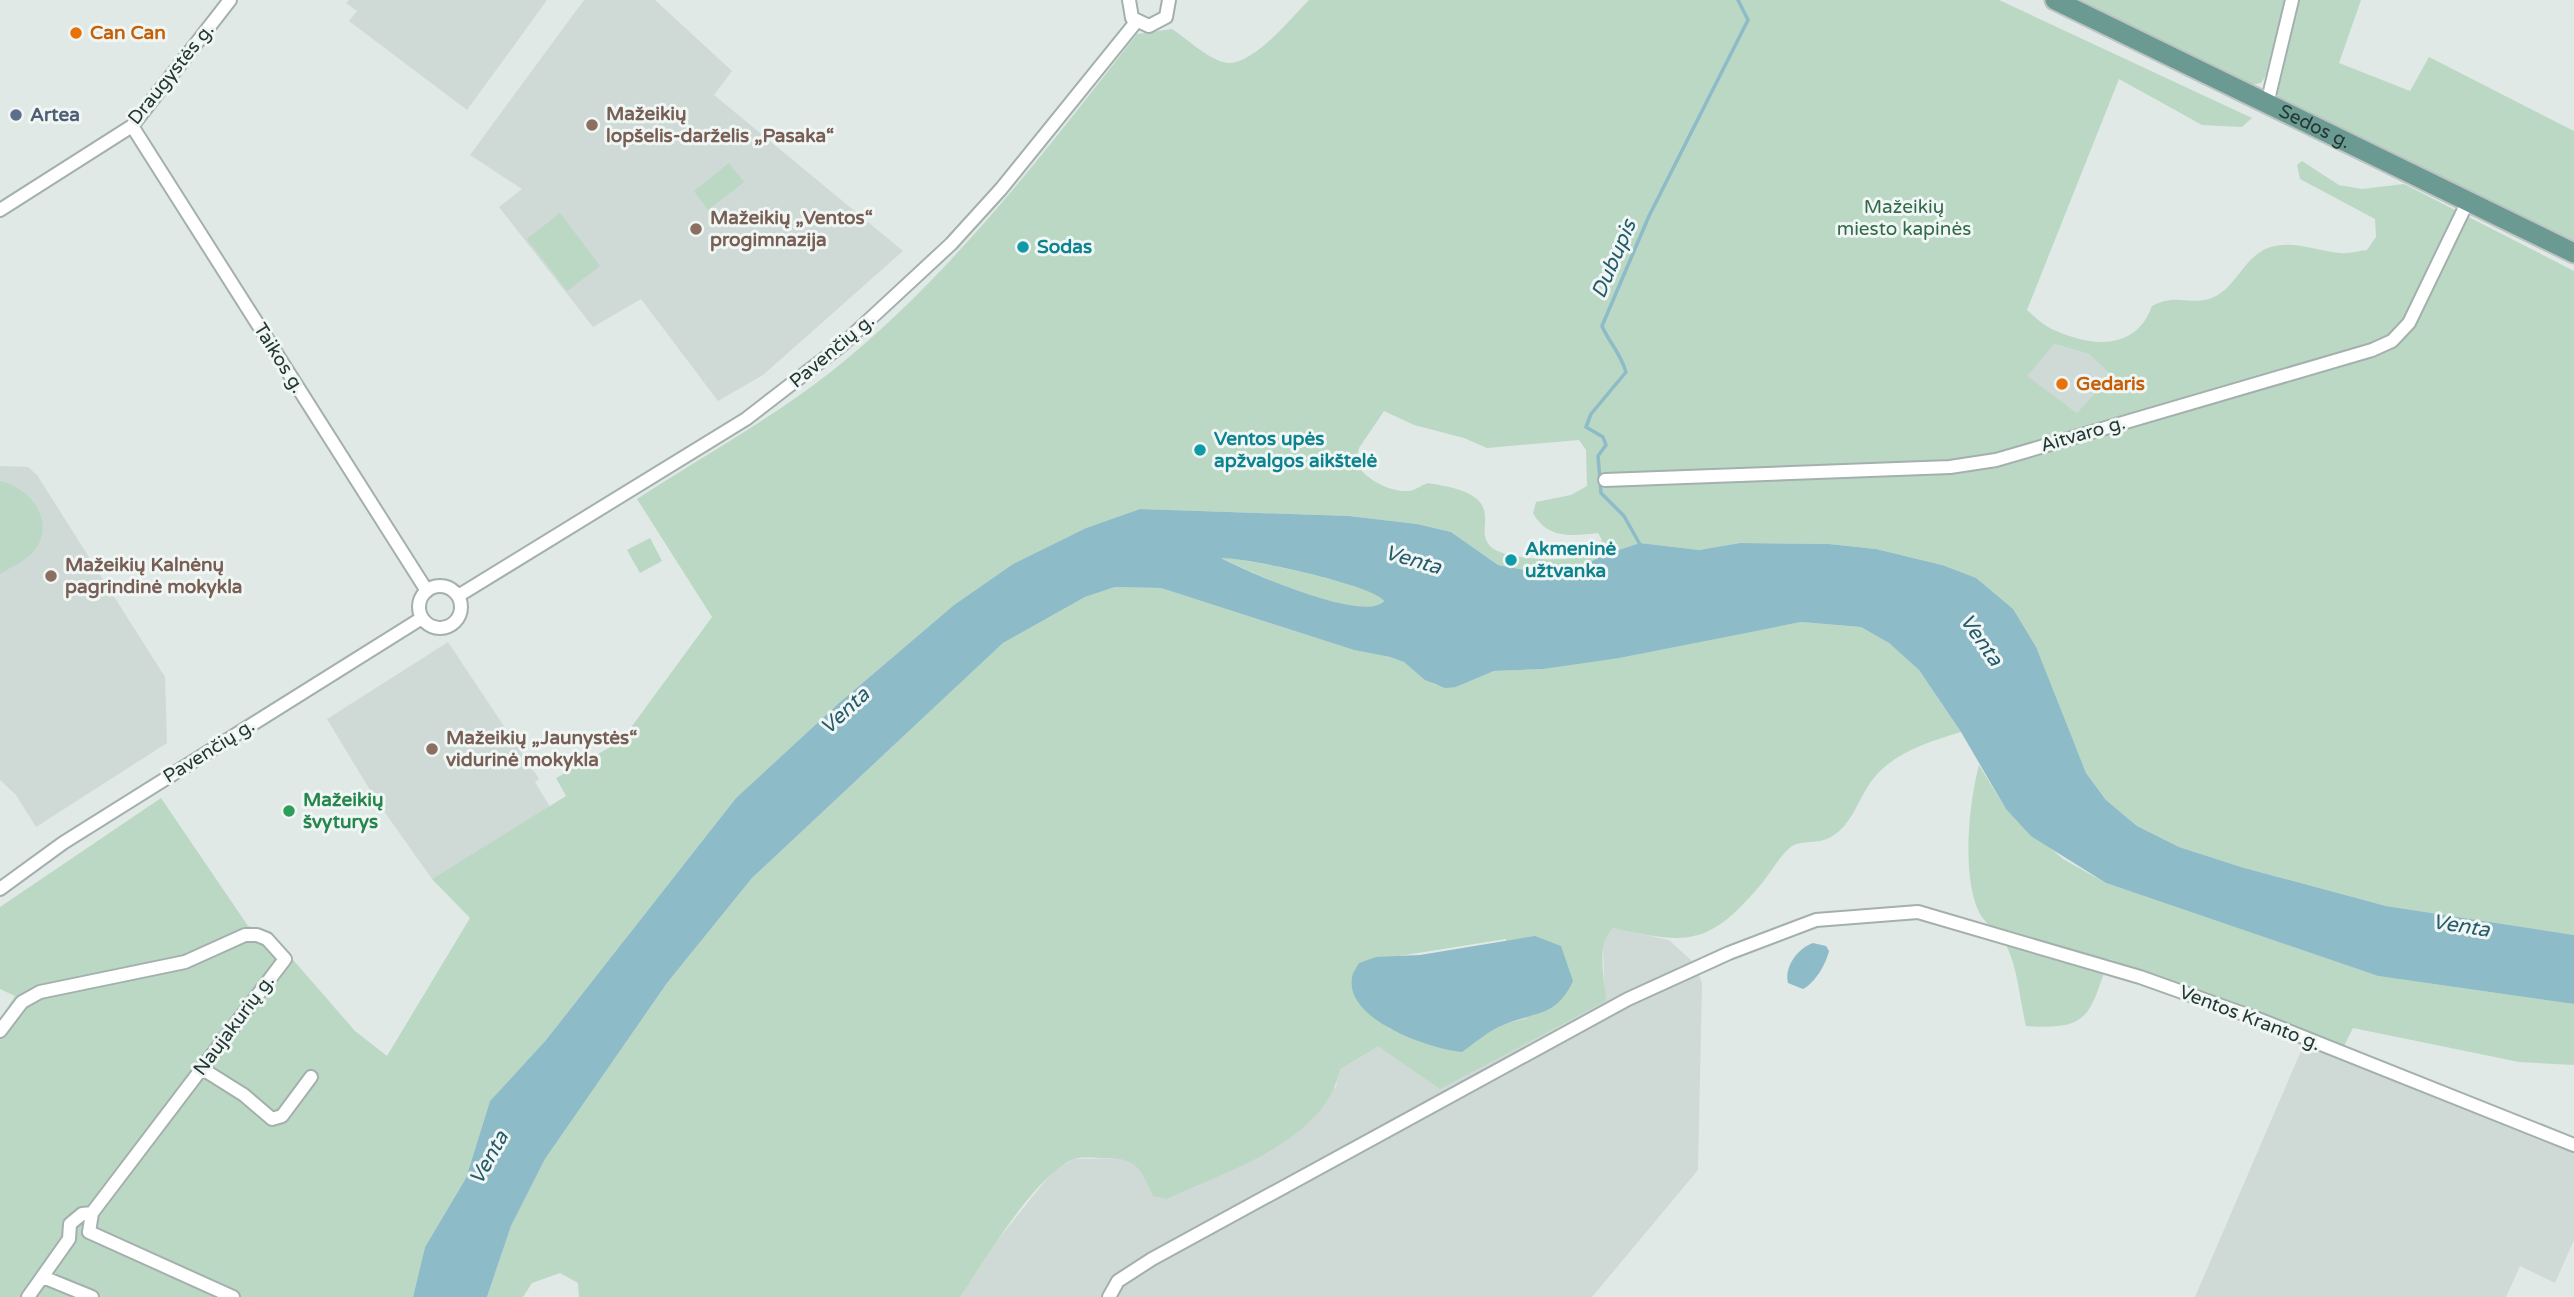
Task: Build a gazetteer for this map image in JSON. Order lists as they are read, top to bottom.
{
  "streets": {
    "main road": ["Sedos g."],
    "street": [
      "Draugystės g.",
      "Pavenčių g.",
      "Taikos g.",
      "Aitvaro g.",
      "Ventos Kranto g.",
      "Naujakurių g."
    ]
  },
  "crossings": [
    ["Draugystės g.", "Taikos g."],
    ["Sedos g.", "Aitvaro g."],
    ["Pavenčių g.", "Taikos g."]
  ],
  "water": ["Dubupis", "Venta"],
  "parks": ["Mažeikių miesto kapinės"],
  "places": [
    "Can Can",
    "Artea",
    "Mažeikių lopšelis-darželis „Pasaka“",
    "Mažeikių „Ventos“ progimnazija",
    "Sodas",
    "Gedaris",
    "Ventos upės apžvalgos aikštelė",
    "Akmeninė užtvanka",
    "Mažeikių Kalnėnų pagrindinė mokykla",
    "Mažeikių „Jaunystės“ vidurinė mokykla",
    "Mažeikių švyturys"
  ]
}
